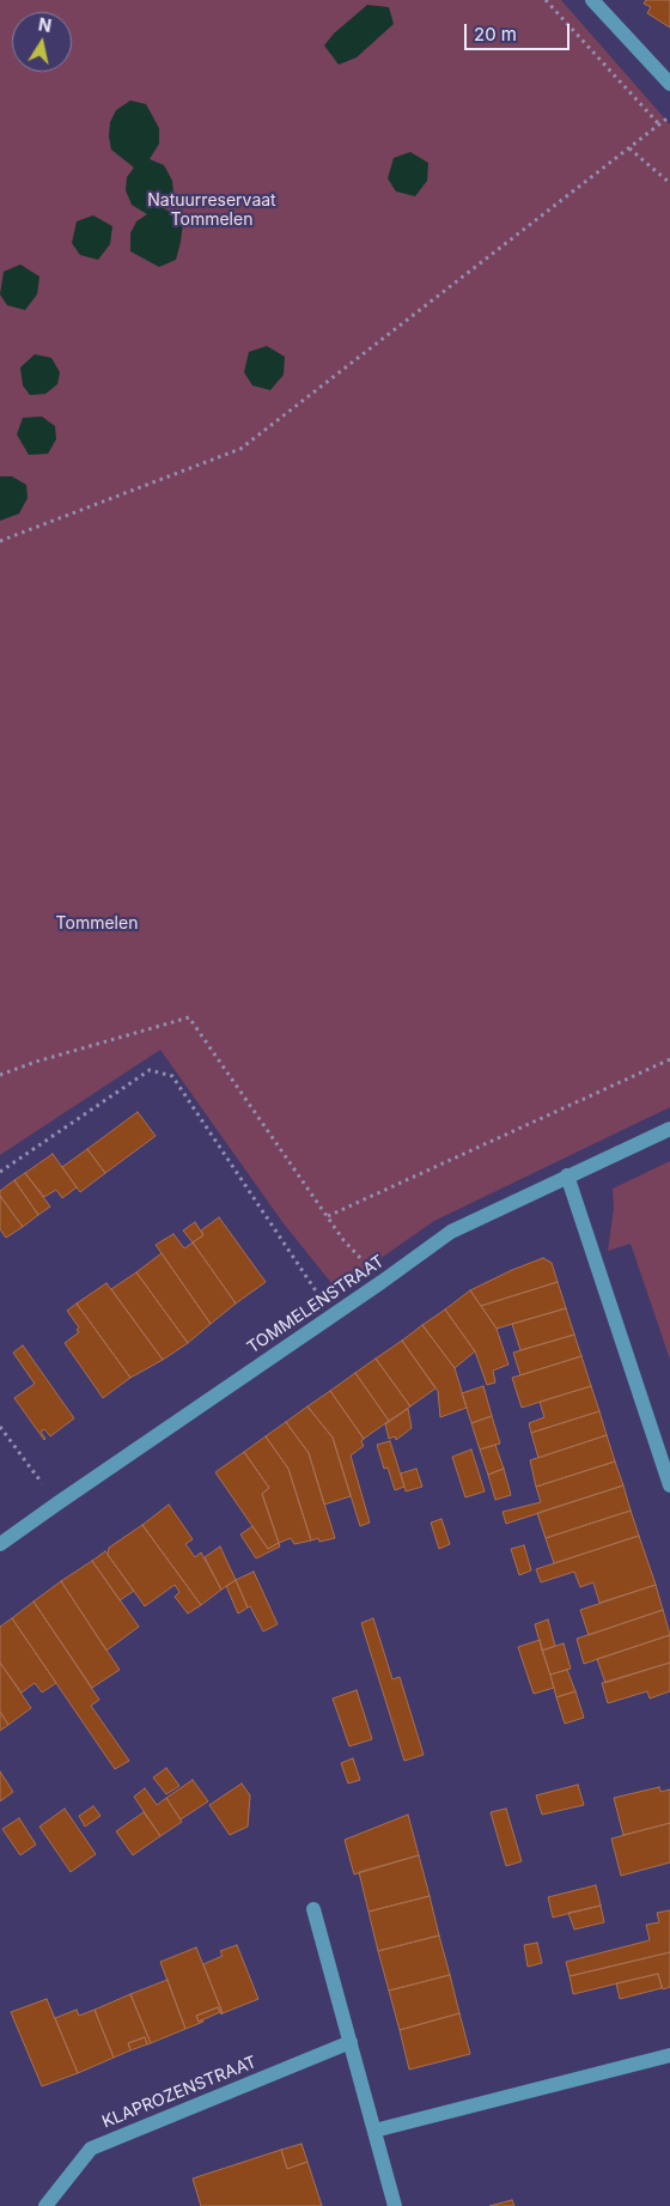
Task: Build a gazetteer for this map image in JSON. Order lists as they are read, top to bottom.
{
  "streets": {
    "street": ["TOMMELENSTRAAT", "KLAPROZENSTRAAT"]
  },
  "parks": ["Natuurreservaat Tommelen", "Tommelen"],
  "scale_bar": "20 m",
  "north": "top"
}
